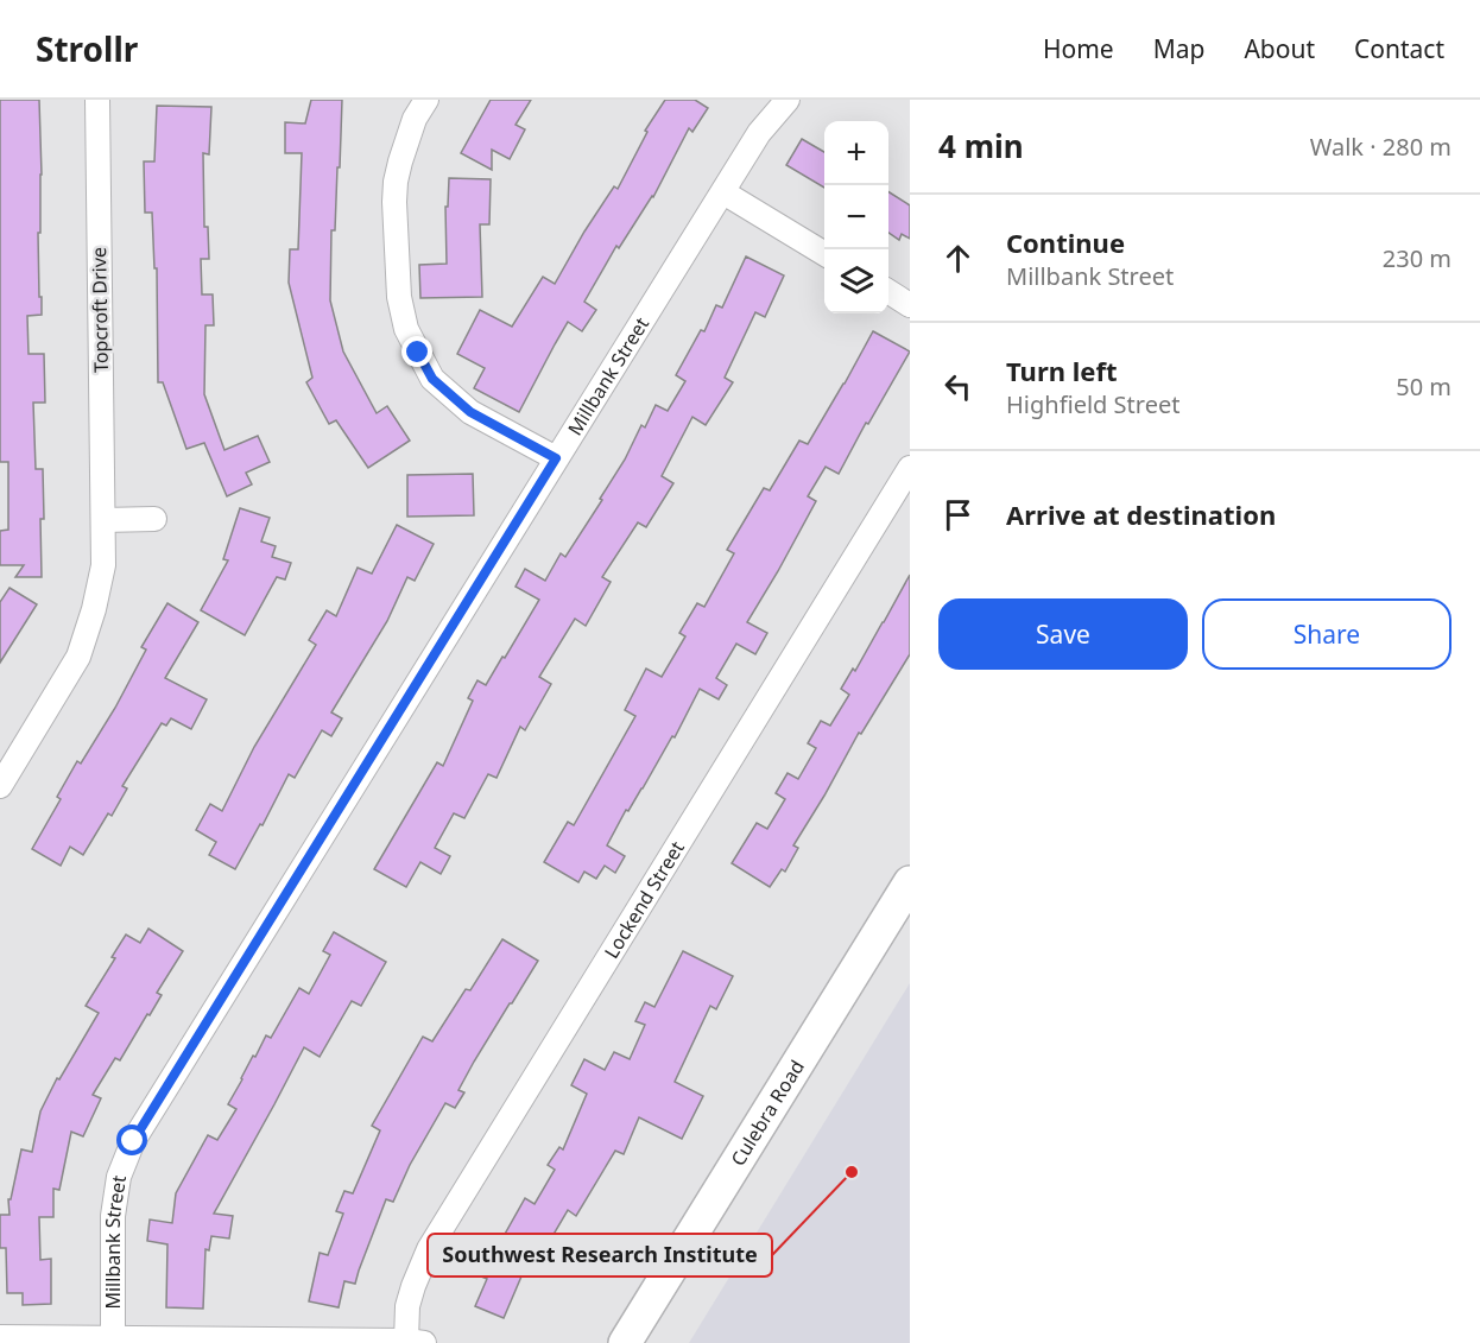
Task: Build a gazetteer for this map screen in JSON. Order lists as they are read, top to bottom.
{
  "streets": {
    "main road": ["Culebra Road"],
    "street": ["Topcroft Drive", "Millbank Street", "Lockend Street"]
  },
  "places": ["Southwest Research Institute"],
  "page": {
    "header": "Strollr",
    "nav": [
      "Home",
      "Map",
      "About",
      "Contact"
    ],
    "heading": ["4 min", "Walk · 280 m"],
    "map_buttons": ["+", "−"],
    "list": [
      ["Continue", "Millbank Street", "230 m"],
      ["Turn left", "Highfield Street", "50 m"],
      "Arrive at destination"
    ],
    "buttons": ["Save", "Share"]
  }
}
